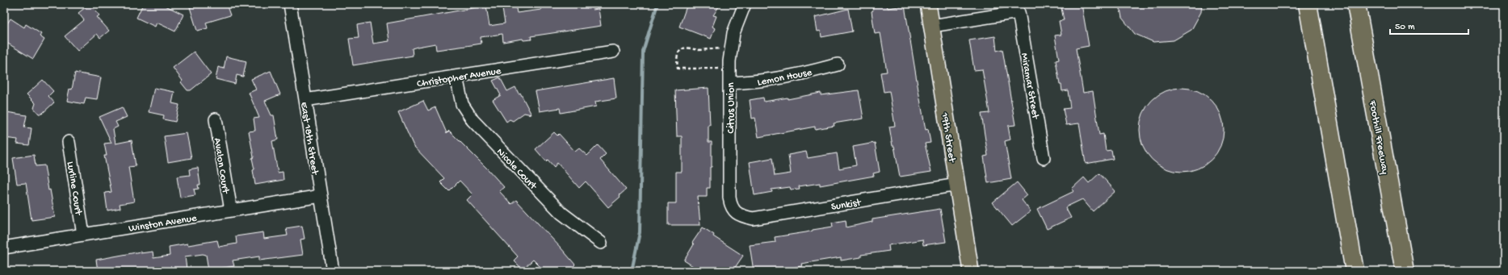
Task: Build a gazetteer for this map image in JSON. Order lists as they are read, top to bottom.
{
  "streets": {
    "highway": ["Foothill Freeway"],
    "main road": ["19th Street"],
    "street": [
      "Christopher Avenue",
      "Lemon House",
      "Miramar Street",
      "Citrus Union",
      "East 18th Street",
      "Avalon Court",
      "Nicole Court",
      "Lurline Court",
      "Sunkist",
      "Winston Avenue"
    ]
  },
  "crossings": [
    ["Christopher Avenue", "East 18th Street"],
    ["Christopher Avenue", "Nicole Court"],
    ["Lemon House", "Citrus Union"],
    ["Miramar Street", "19th Street"],
    ["Citrus Union", "Sunkist"],
    ["19th Street", "Sunkist"],
    ["East 18th Street", "Winston Avenue"],
    ["Avalon Court", "Winston Avenue"],
    ["Lurline Court", "Winston Avenue"]
  ],
  "scale_bar": "50 m"
}
